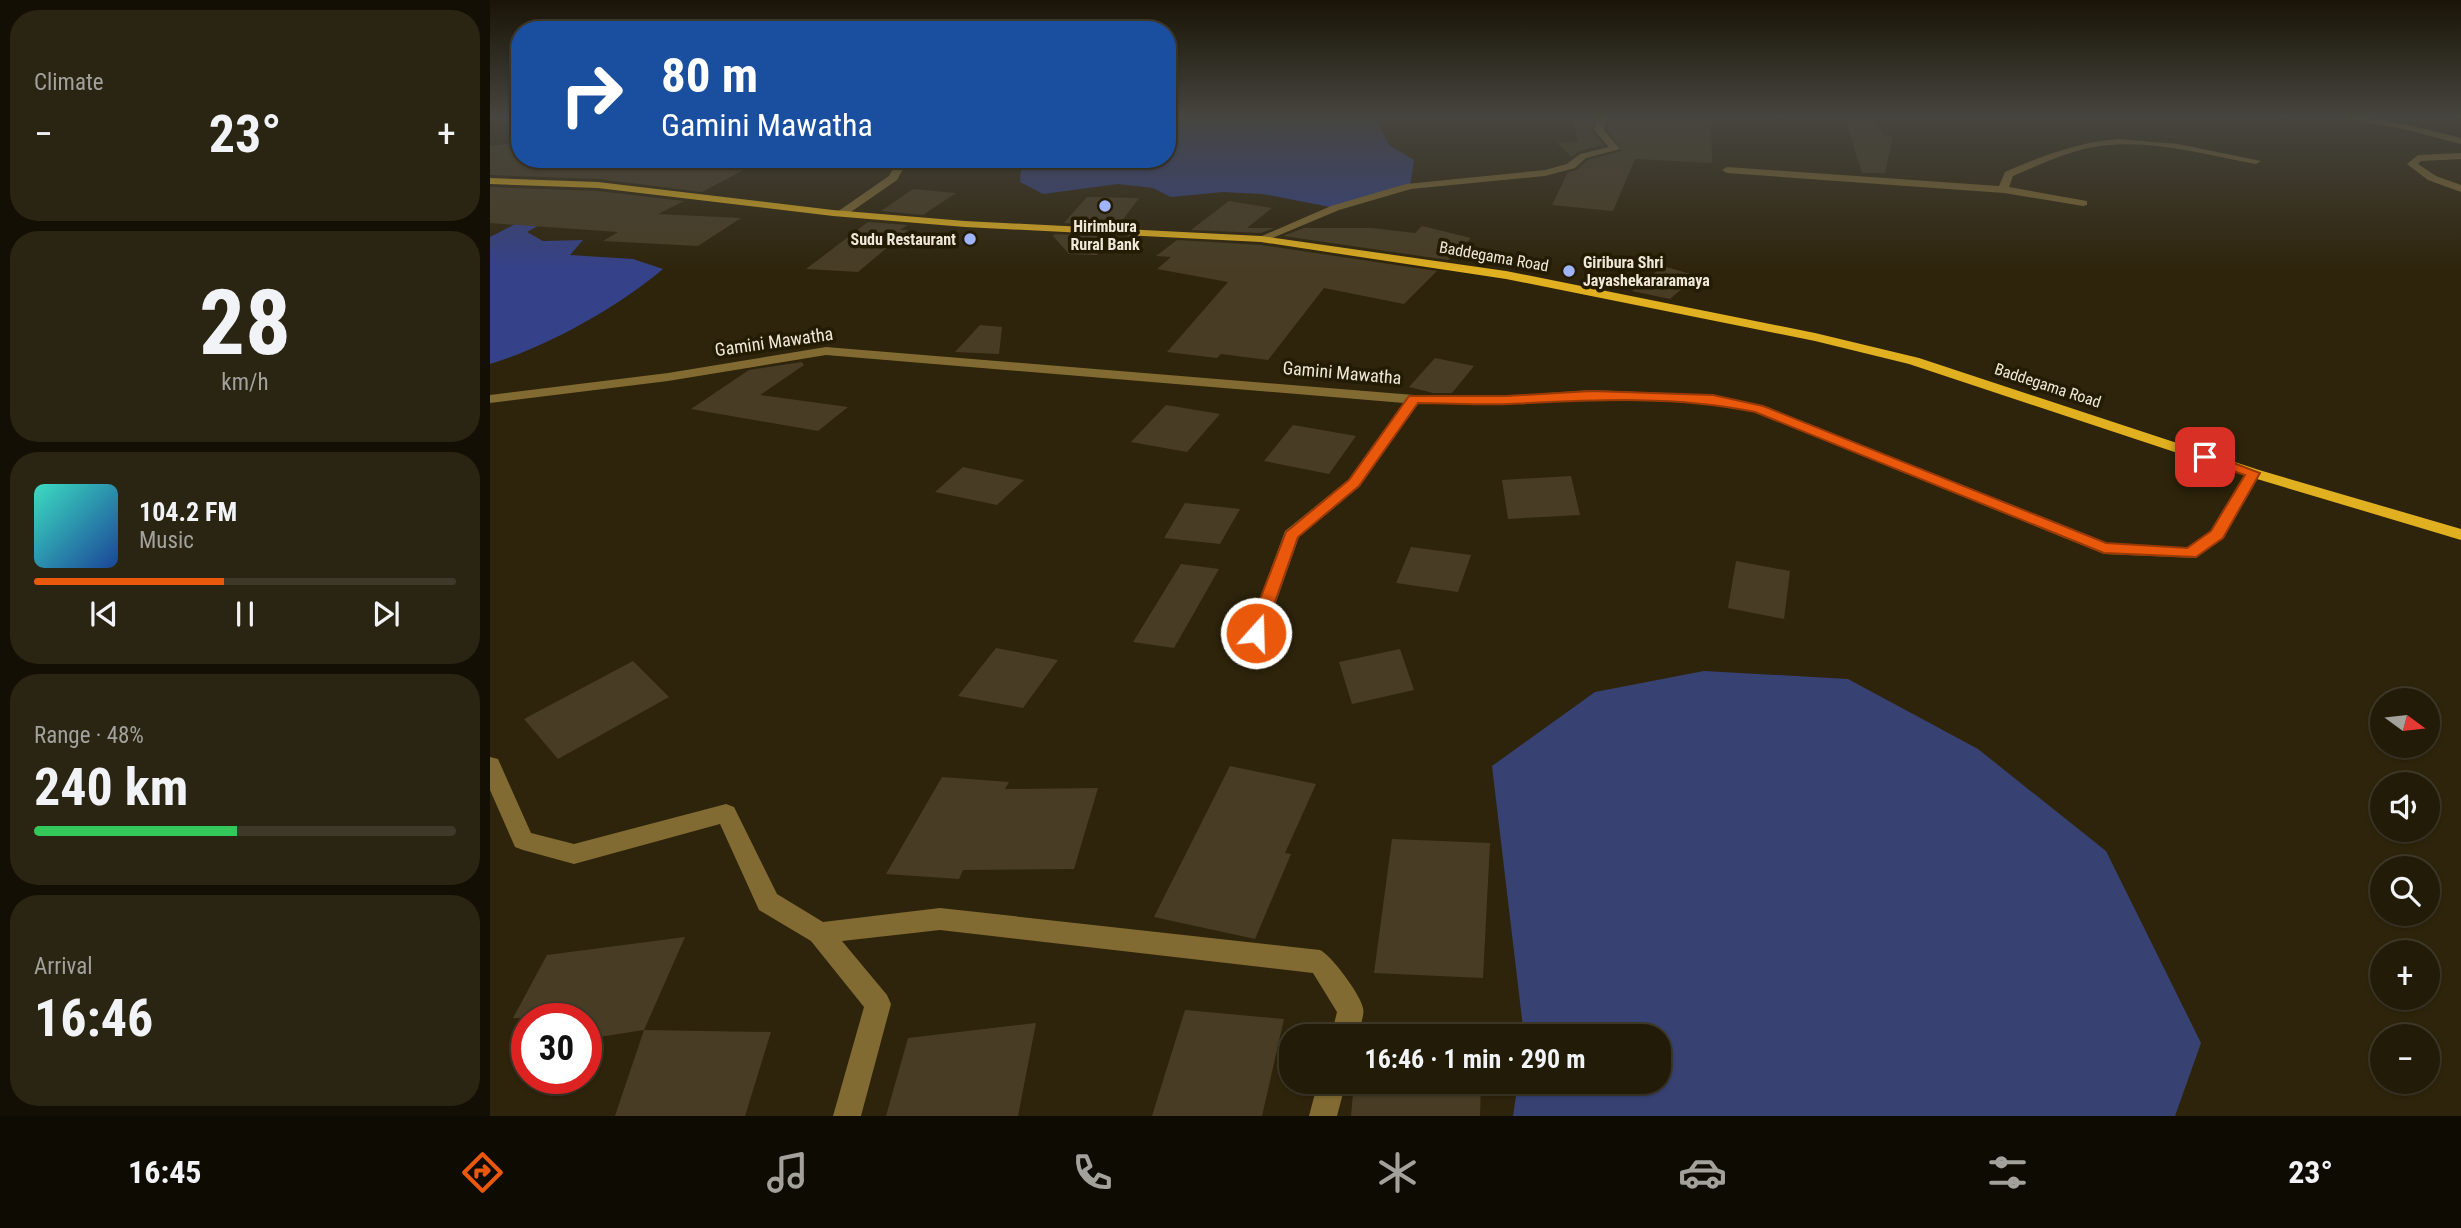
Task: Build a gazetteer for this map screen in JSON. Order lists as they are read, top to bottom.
{
  "streets": {
    "main road": ["Baddegama Road"],
    "street": ["Gamini Mawatha"]
  },
  "crossings": [
    ["Baddegama Road", "Gamini Mawatha"]
  ],
  "places": ["Hirimbura Rural Bank", "Sudu Restaurant", "Giribura Shri Jayashekararamaya"],
  "north": "right",
  "page": {
    "tile": [
      "Climate",
      ["28", "km/h"],
      ["Range · 48%", "240 km"],
      ["Arrival", "16:46"]
    ],
    "turn": ["80 m", "Gamini Mawatha"],
    "heat": ["−", "23°", "+"],
    "song": ["104.2 FM", "Music"],
    "map_buttons": ["+", "−"],
    "limit": "30",
    "trip": "16:46 · 1 min · 290 m",
    "tabs": ["16:45", "23°"]
  }
}
